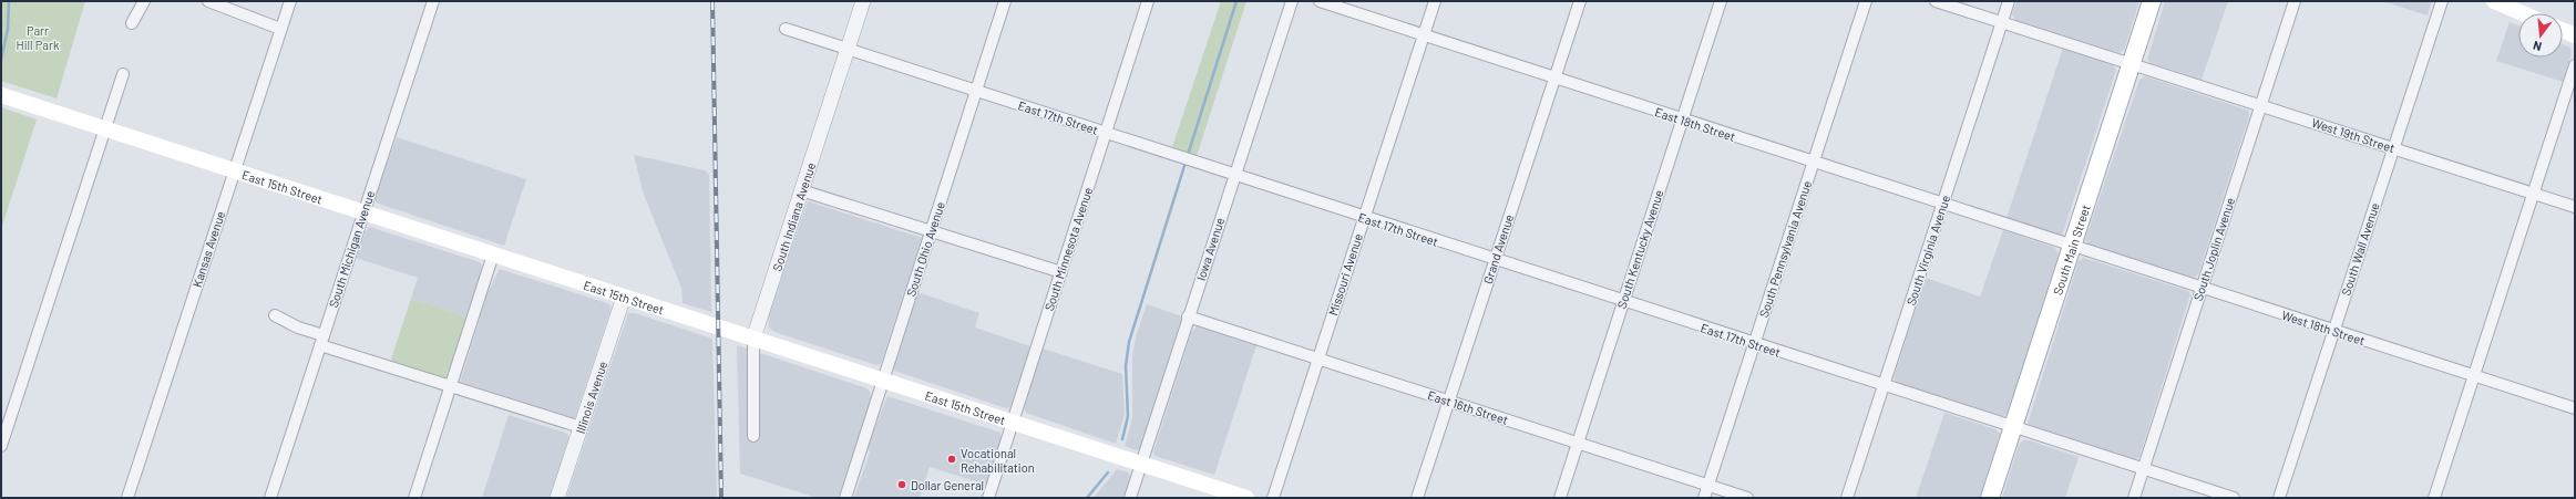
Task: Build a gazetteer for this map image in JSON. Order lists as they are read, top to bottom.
{
  "streets": {
    "main road": ["East 15th Street", "South Main Street"],
    "street": [
      "East 17th Street",
      "East 18th Street",
      "West 19th Street",
      "South Indiana Avenue",
      "Kansas Avenue",
      "South Michigan Avenue",
      "South Ohio Avenue",
      "South Minnesota Avenue",
      "Iowa Avenue",
      "Grand Avenue",
      "South Kentucky Avenue",
      "South Pennsylvania Avenue",
      "South Joplin Avenue",
      "South Wall Avenue",
      "South Virginia Avenue",
      "Missouri Avenue",
      "West 18th Street",
      "Illinois Avenue",
      "East 16th Street"
    ]
  },
  "crossings": [
    ["East 17th Street", "South Indiana Avenue"],
    ["East 17th Street", "South Ohio Avenue"],
    ["East 17th Street", "South Minnesota Avenue"],
    ["East 17th Street", "Iowa Avenue"],
    ["East 17th Street", "Grand Avenue"],
    ["East 17th Street", "South Kentucky Avenue"],
    ["East 17th Street", "South Pennsylvania Avenue"],
    ["East 17th Street", "South Joplin Avenue"],
    ["East 17th Street", "South Virginia Avenue"],
    ["East 17th Street", "South Main Street"],
    ["East 17th Street", "Missouri Avenue"],
    ["East 18th Street", "Grand Avenue"],
    ["East 18th Street", "South Kentucky Avenue"],
    ["East 18th Street", "South Pennsylvania Avenue"],
    ["East 18th Street", "South Virginia Avenue"],
    ["East 18th Street", "South Main Street"],
    ["East 18th Street", "Missouri Avenue"],
    ["East 18th Street", "West 18th Street"],
    ["West 19th Street", "South Joplin Avenue"],
    ["West 19th Street", "South Wall Avenue"],
    ["West 19th Street", "South Virginia Avenue"],
    ["West 19th Street", "South Main Street"],
    ["East 15th Street", "South Indiana Avenue"],
    ["East 15th Street", "Kansas Avenue"],
    ["East 15th Street", "South Michigan Avenue"],
    ["East 15th Street", "South Ohio Avenue"],
    ["East 15th Street", "South Minnesota Avenue"],
    ["East 15th Street", "Iowa Avenue"],
    ["East 15th Street", "Illinois Avenue"],
    ["Iowa Avenue", "East 16th Street"],
    ["Grand Avenue", "East 16th Street"],
    ["South Kentucky Avenue", "East 16th Street"],
    ["South Pennsylvania Avenue", "East 16th Street"],
    ["South Joplin Avenue", "West 18th Street"],
    ["South Wall Avenue", "West 18th Street"],
    ["South Main Street", "West 18th Street"],
    ["Missouri Avenue", "East 16th Street"]
  ],
  "parks": ["Parr Hill Park"],
  "places": ["Vocational Rehabilitation", "Dollar General"],
  "north": "bottom"
}
